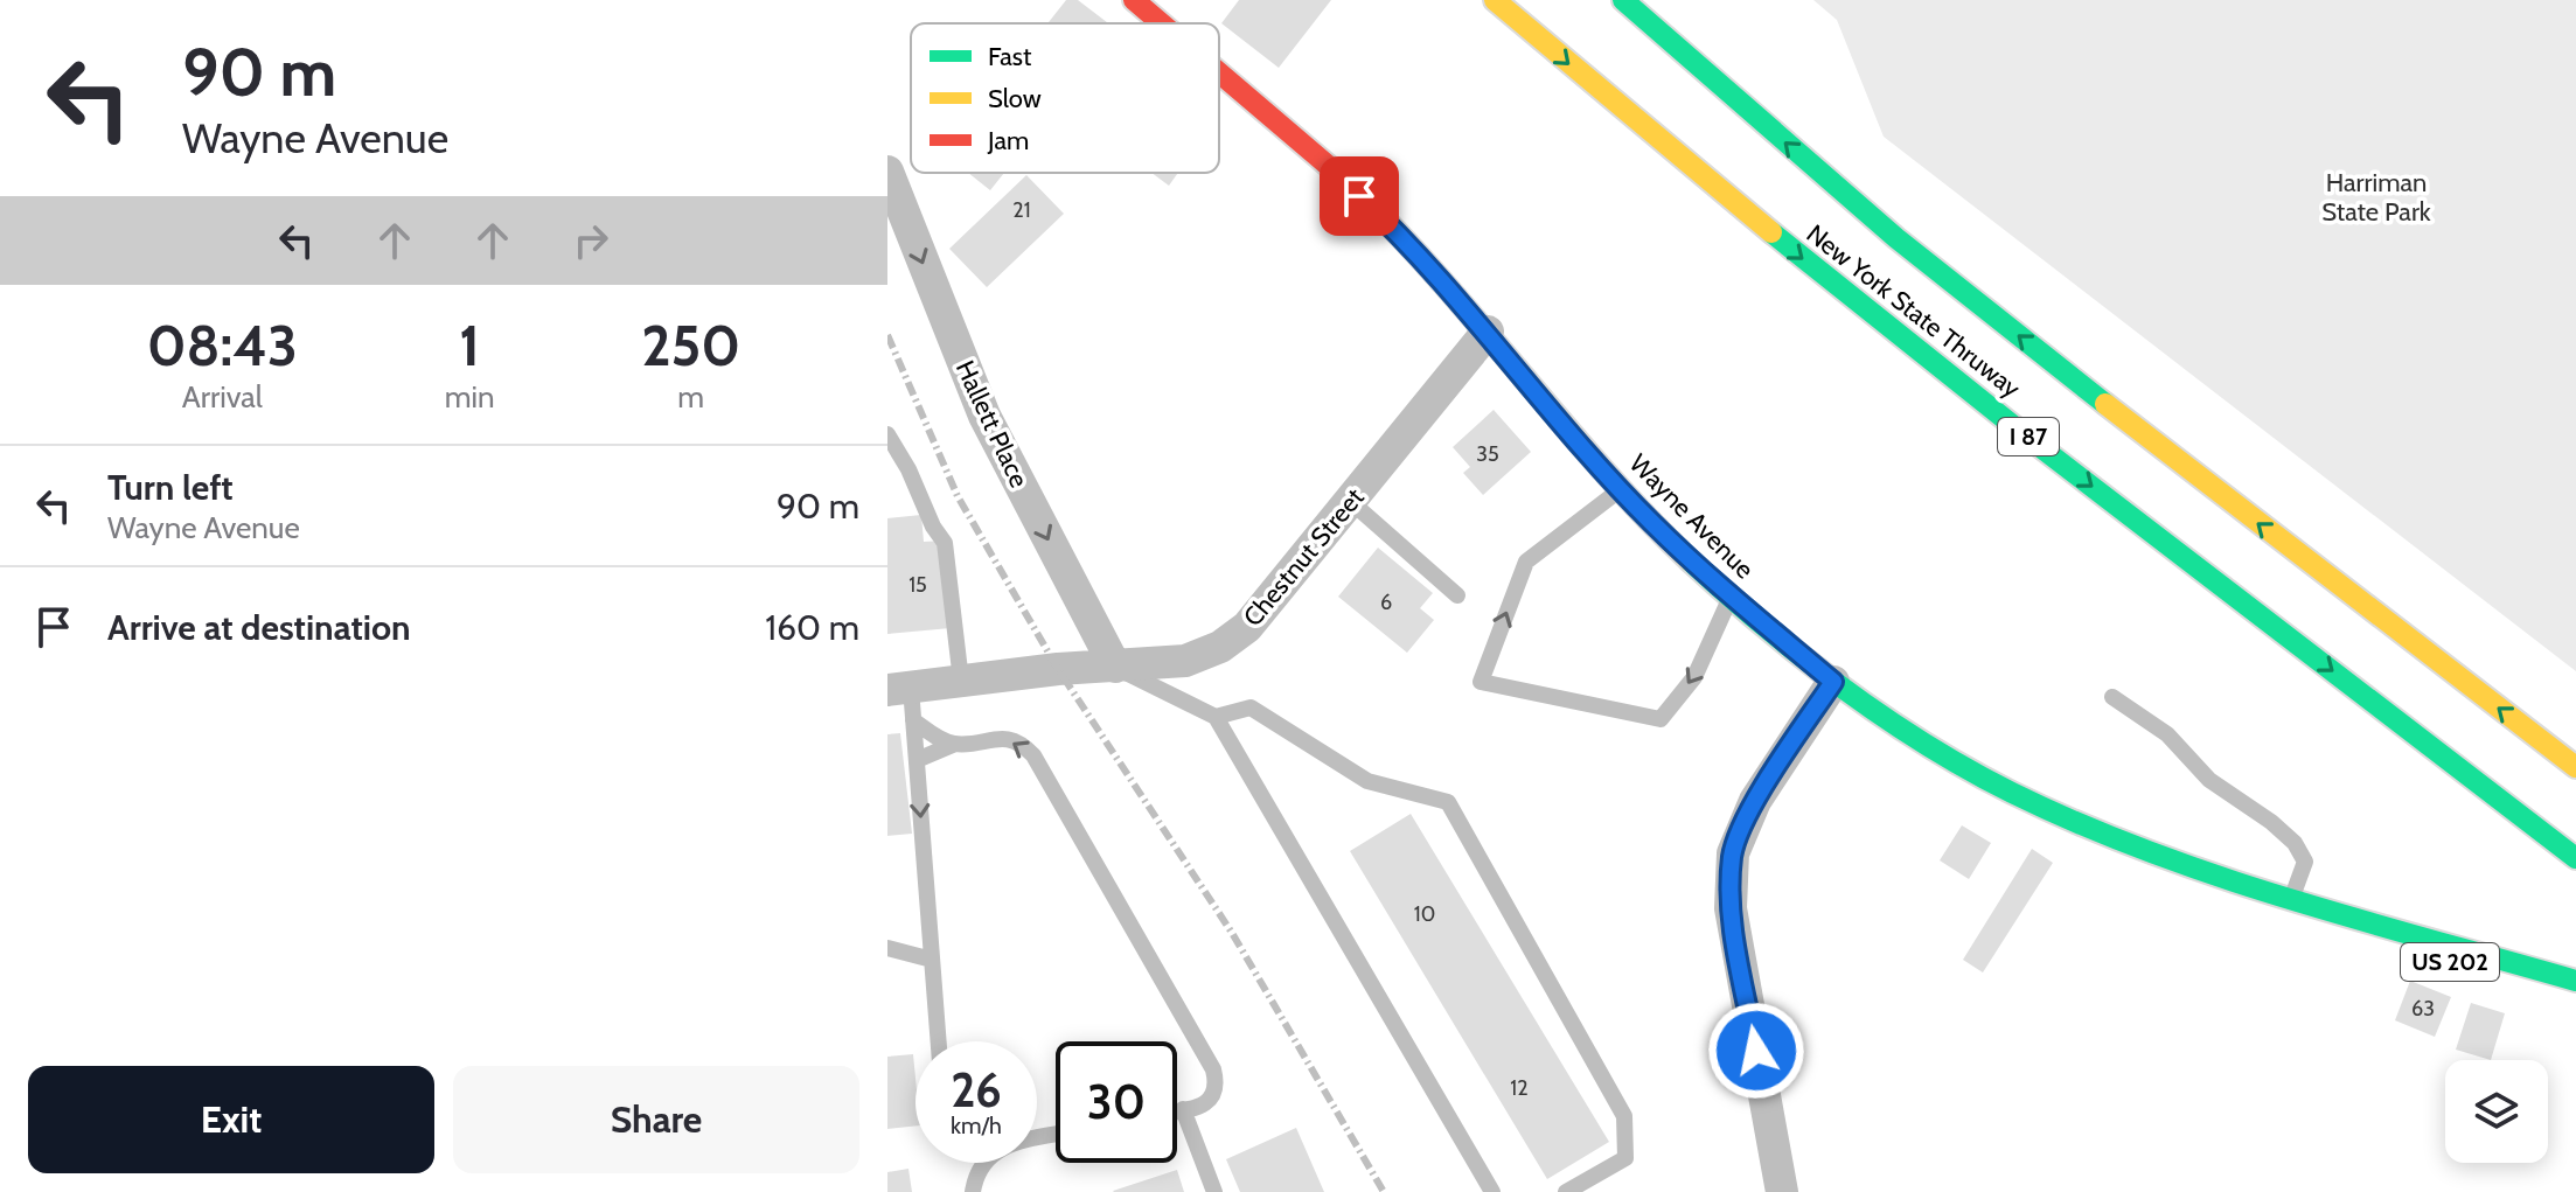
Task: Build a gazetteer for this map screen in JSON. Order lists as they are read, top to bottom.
{
  "streets": {
    "main road": [
      "New York State Thruway",
      "I 87",
      "Wayne Avenue",
      "US 202"
    ],
    "street": ["Hallett Place", "Chestnut Street"]
  },
  "crossings": [
    ["Hallett Place", "Chestnut Street"],
    ["Wayne Avenue", "Chestnut Street"]
  ],
  "one_way": ["Hallett Place"],
  "parks": ["Harriman State Park"],
  "house_numbers": [
    "21",
    "35",
    "15",
    "6",
    "10",
    "63",
    "12"
  ],
  "legend": ["Fast", "Slow", "Jam"],
  "page": {
    "turn": ["90 m", "Wayne Avenue"],
    "eta": [
      "08:43",
      "Arrival",
      "1",
      "min",
      "250",
      "m"
    ],
    "list": [
      {
        "name": "Turn left",
        "note": "Wayne Avenue",
        "value": "90 m"
      },
      {
        "name": "Arrive at destination",
        "value": "160 m"
      }
    ],
    "speed": "26 km/h",
    "limit": "30",
    "buttons": ["Exit", "Share"]
  }
}
